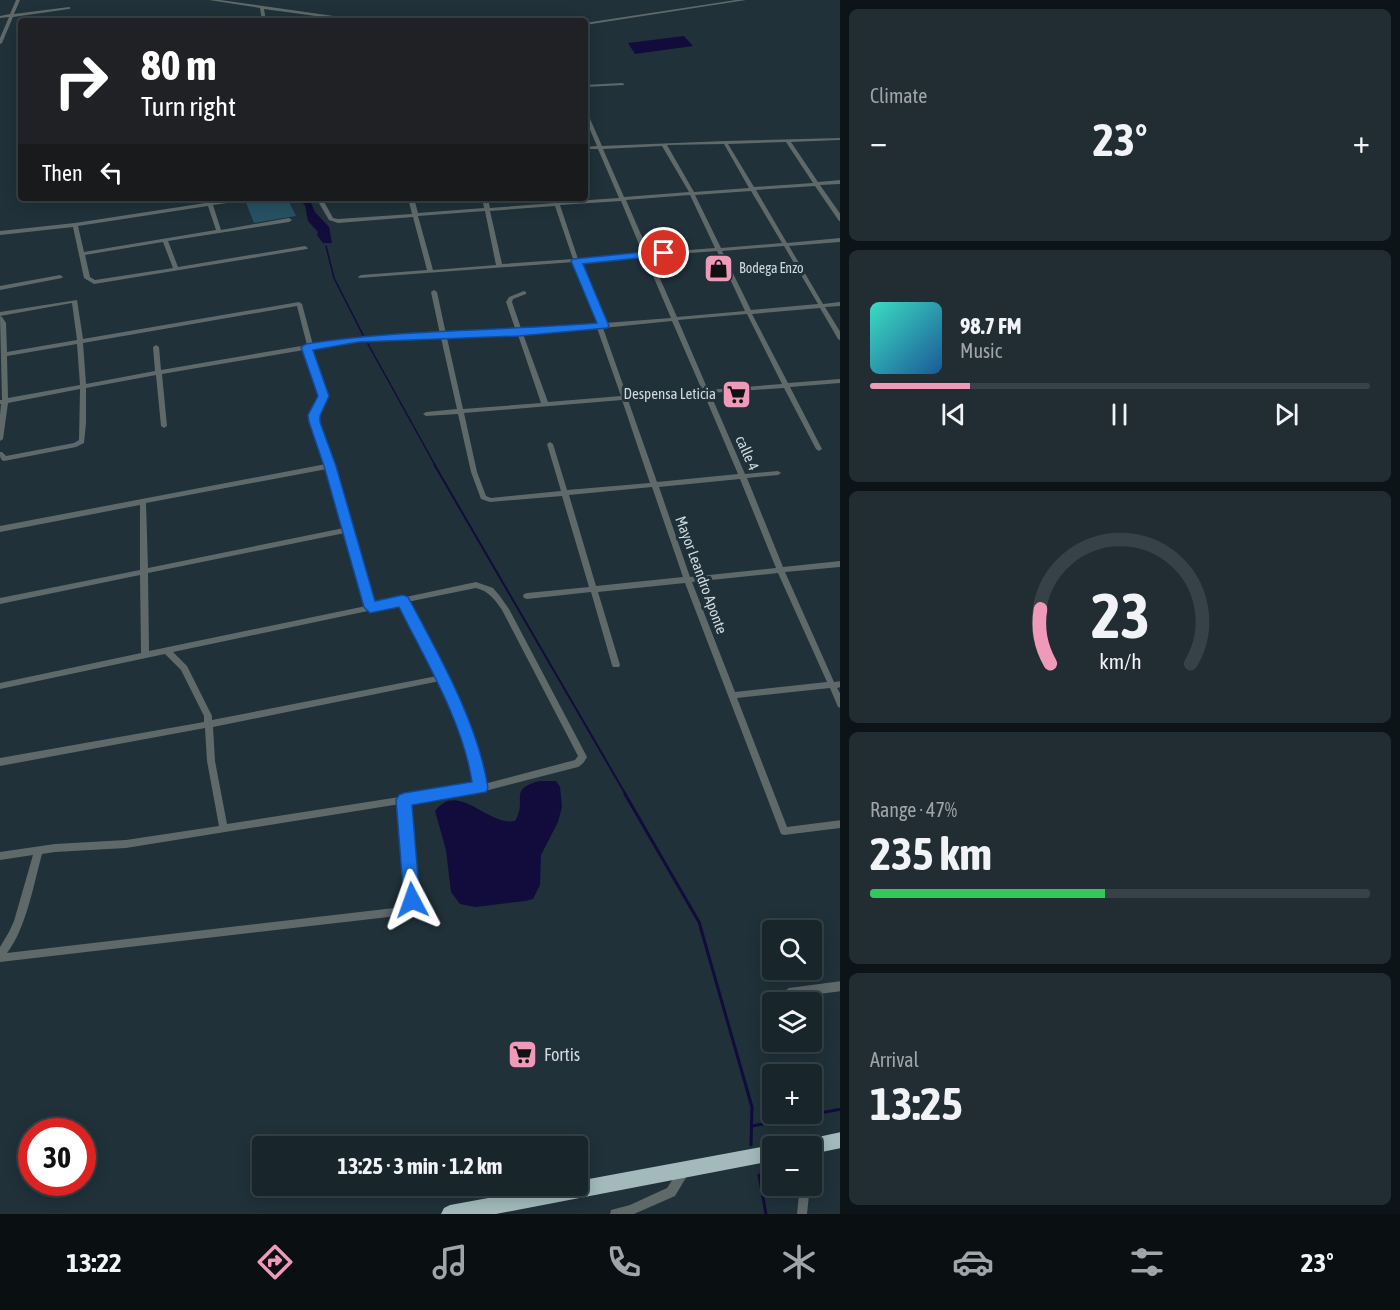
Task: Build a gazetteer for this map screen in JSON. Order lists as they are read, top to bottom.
{
  "streets": {
    "street": ["calle 4", "Mayor Leandro Aponte"]
  },
  "places": {
    "shop": ["Bodega Enzo"],
    "supermarket": ["Despensa Leticia", "Fortis"]
  },
  "page": {
    "tile": [
      "Climate",
      ["Range · 47%", "235 km"],
      ["Arrival", "13:25"]
    ],
    "turn": ["80 m", "Turn right"],
    "heat": ["−", "23°", "+"],
    "then": "Then",
    "song": ["98.7 FM", "Music"],
    "map_buttons": ["+", "−"],
    "limit": "30",
    "trip": "13:25 · 3 min · 1.2 km",
    "tabs": ["13:22", "23°"],
    "gauge": ["23", "km/h"]
  }
}
